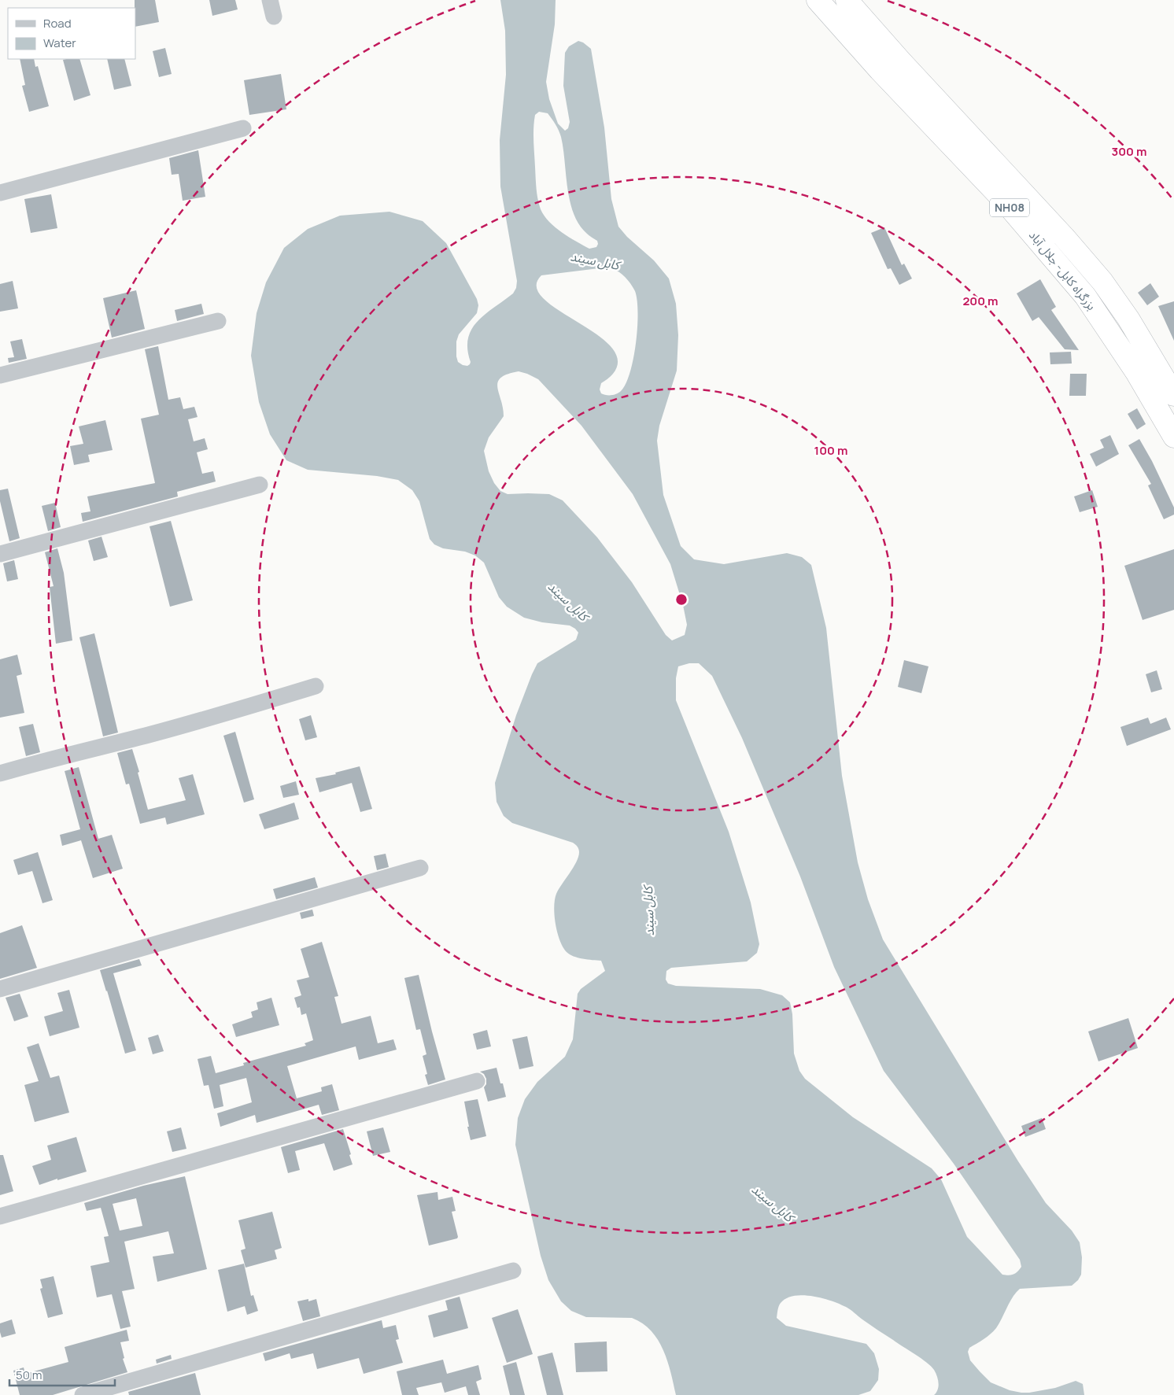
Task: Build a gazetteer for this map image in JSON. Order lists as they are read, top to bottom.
{
  "streets": {
    "highway": ["NH08", "بزرگراه کابل- جلال آباد"]
  },
  "water": ["کابل سيند"],
  "legend": ["Road", "Water"],
  "scale_bar": "50 m",
  "rings": ["300 m", "200 m", "100 m"]
}
